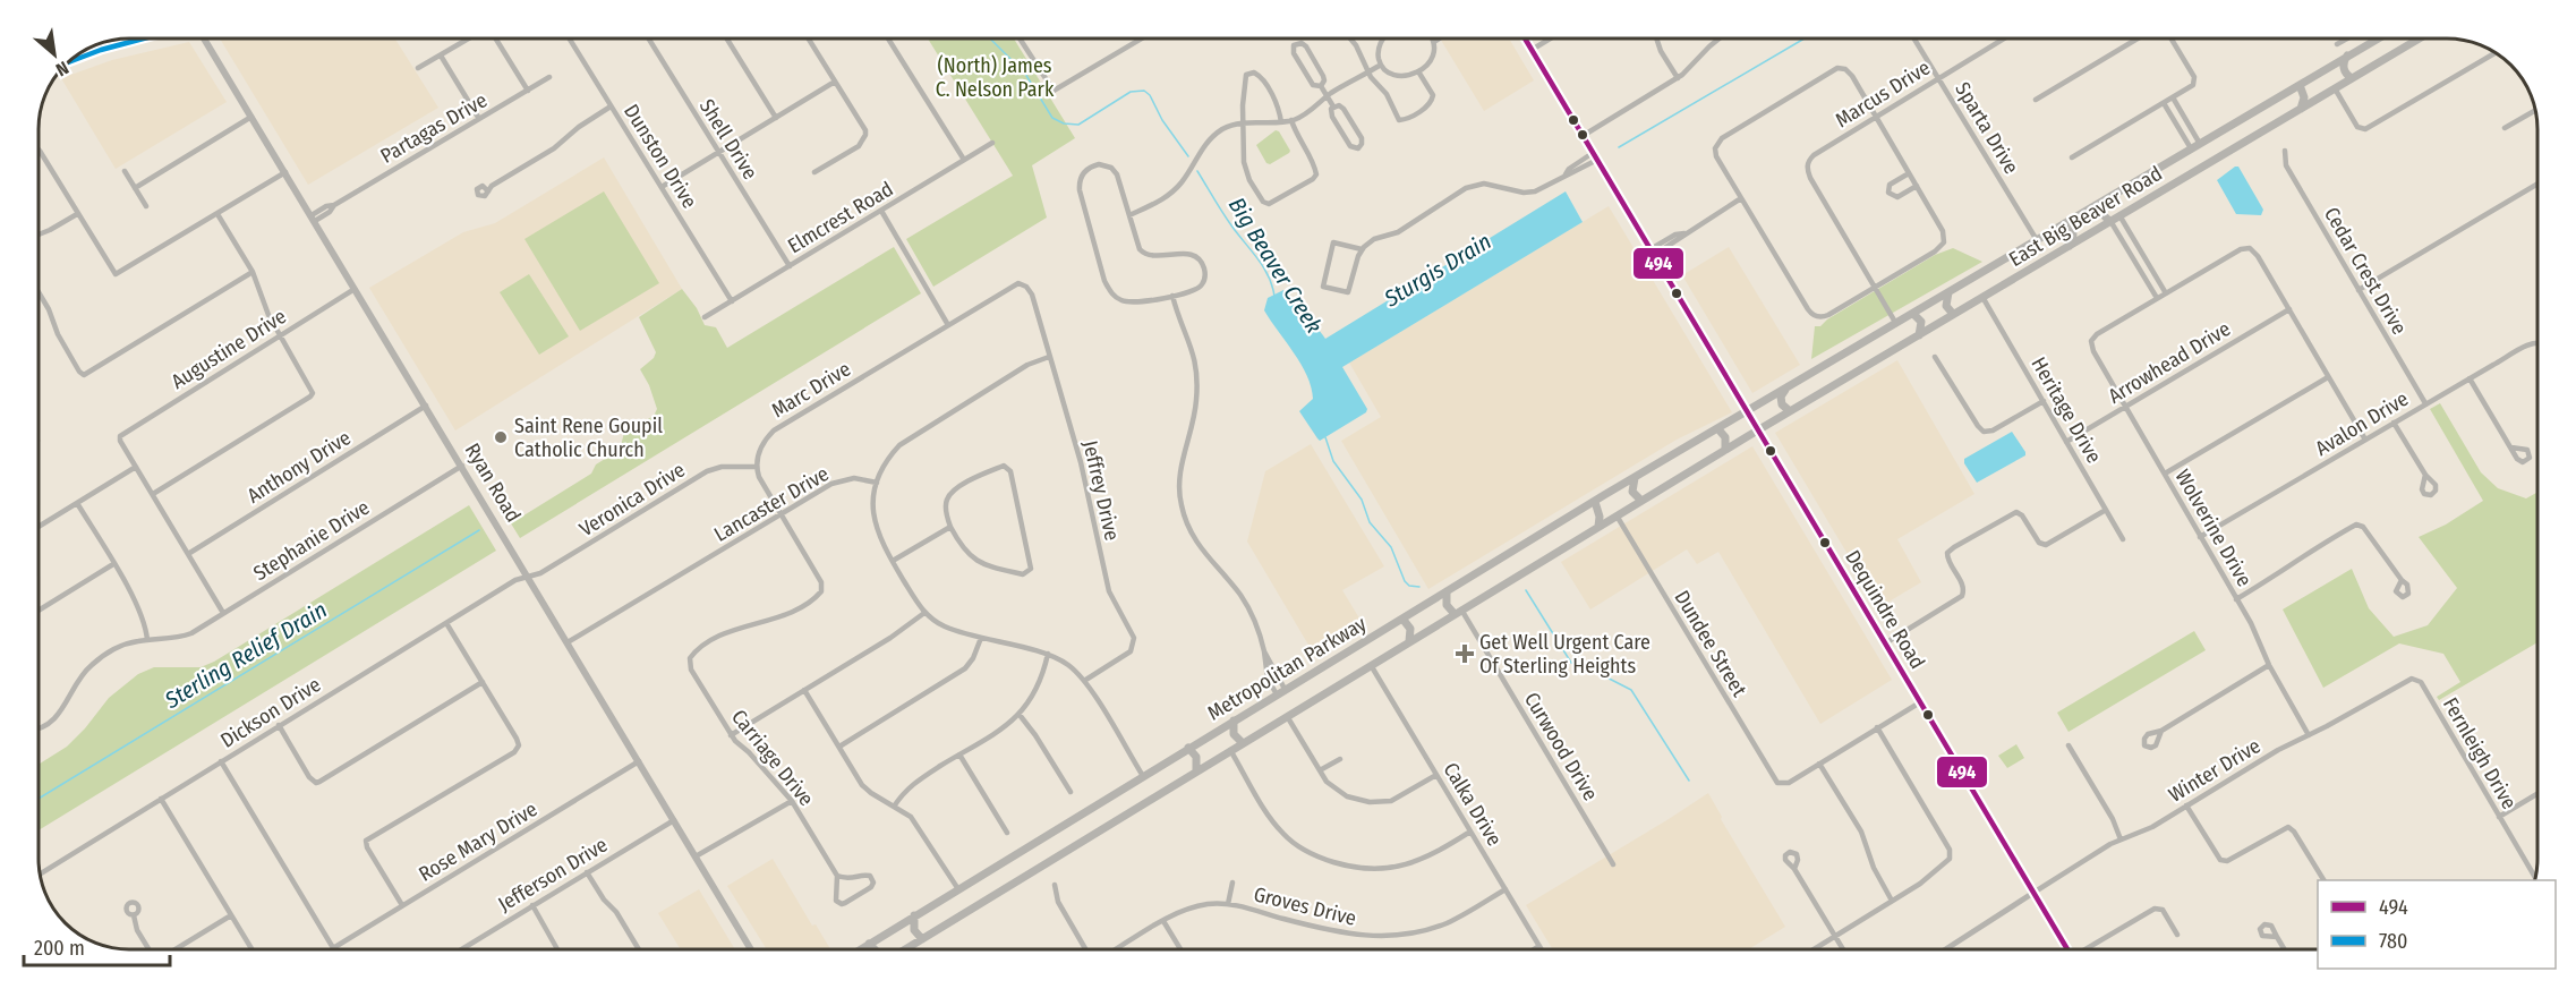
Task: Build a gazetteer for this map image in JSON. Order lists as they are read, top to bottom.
{
  "streets": {
    "main road": [
      "East Big Beaver Road",
      "Ryan Road",
      "Dequindre Road",
      "Metropolitan Parkway"
    ],
    "street": [
      "Marcus Drive",
      "Partagas Drive",
      "Sparta Drive",
      "Shell Drive",
      "Dunston Drive",
      "Elmcrest Road",
      "Cedar Crest Drive",
      "Augustine Drive",
      "Arrowhead Drive",
      "Marc Drive",
      "Heritage Drive",
      "Avalon Drive",
      "Anthony Drive",
      "Jeffrey Drive",
      "Veronica Drive",
      "Lancaster Drive",
      "Wolverine Drive",
      "Stephanie Drive",
      "Dundee Street",
      "Dickson Drive",
      "Curwood Drive",
      "Fernleigh Drive",
      "Carriage Drive",
      "Winter Drive",
      "Calka Drive",
      "Rose Mary Drive",
      "Jefferson Drive",
      "Groves Drive"
    ]
  },
  "crossings": [
    ["Marcus Drive", "Sparta Drive"],
    ["Partagas Drive", "Ryan Road"],
    ["Sparta Drive", "East Big Beaver Road"],
    ["Shell Drive", "Elmcrest Road"],
    ["Dunston Drive", "Elmcrest Road"],
    ["East Big Beaver Road", "Heritage Drive"],
    ["East Big Beaver Road", "Dequindre Road"],
    ["East Big Beaver Road", "Metropolitan Parkway"],
    ["Cedar Crest Drive", "Avalon Drive"],
    ["Augustine Drive", "Ryan Road"],
    ["Arrowhead Drive", "Heritage Drive"],
    ["Arrowhead Drive", "Wolverine Drive"],
    ["Marc Drive", "Jeffrey Drive"],
    ["Marc Drive", "Veronica Drive"],
    ["Avalon Drive", "Wolverine Drive"],
    ["Anthony Drive", "Ryan Road"],
    ["Ryan Road", "Veronica Drive"],
    ["Ryan Road", "Lancaster Drive"],
    ["Ryan Road", "Stephanie Drive"],
    ["Ryan Road", "Dickson Drive"],
    ["Ryan Road", "Rose Mary Drive"],
    ["Ryan Road", "Jefferson Drive"],
    ["Veronica Drive", "Dickson Drive"],
    ["Lancaster Drive", "Carriage Drive"],
    ["Wolverine Drive", "Winter Drive"],
    ["Dequindre Road", "Metropolitan Parkway"],
    ["Dequindre Road", "Winter Drive"],
    ["Dundee Street", "Metropolitan Parkway"],
    ["Metropolitan Parkway", "Curwood Drive"],
    ["Metropolitan Parkway", "Calka Drive"],
    ["Fernleigh Drive", "Winter Drive"],
    ["Calka Drive", "Groves Drive"]
  ],
  "water": ["Big Beaver Creek", "Sturgis Drain", "Sterling Relief Drain"],
  "parks": ["(North) James C. Nelson Park"],
  "places": {
    "other": ["Saint Rene Goupil Catholic Church"],
    "health": ["Get Well Urgent Care Of Sterling Heights"]
  },
  "lines": ["transit line 494", "transit line 780"],
  "legend": ["494", "780"],
  "scale_bar": "200 m",
  "north": "bottom right"
}
